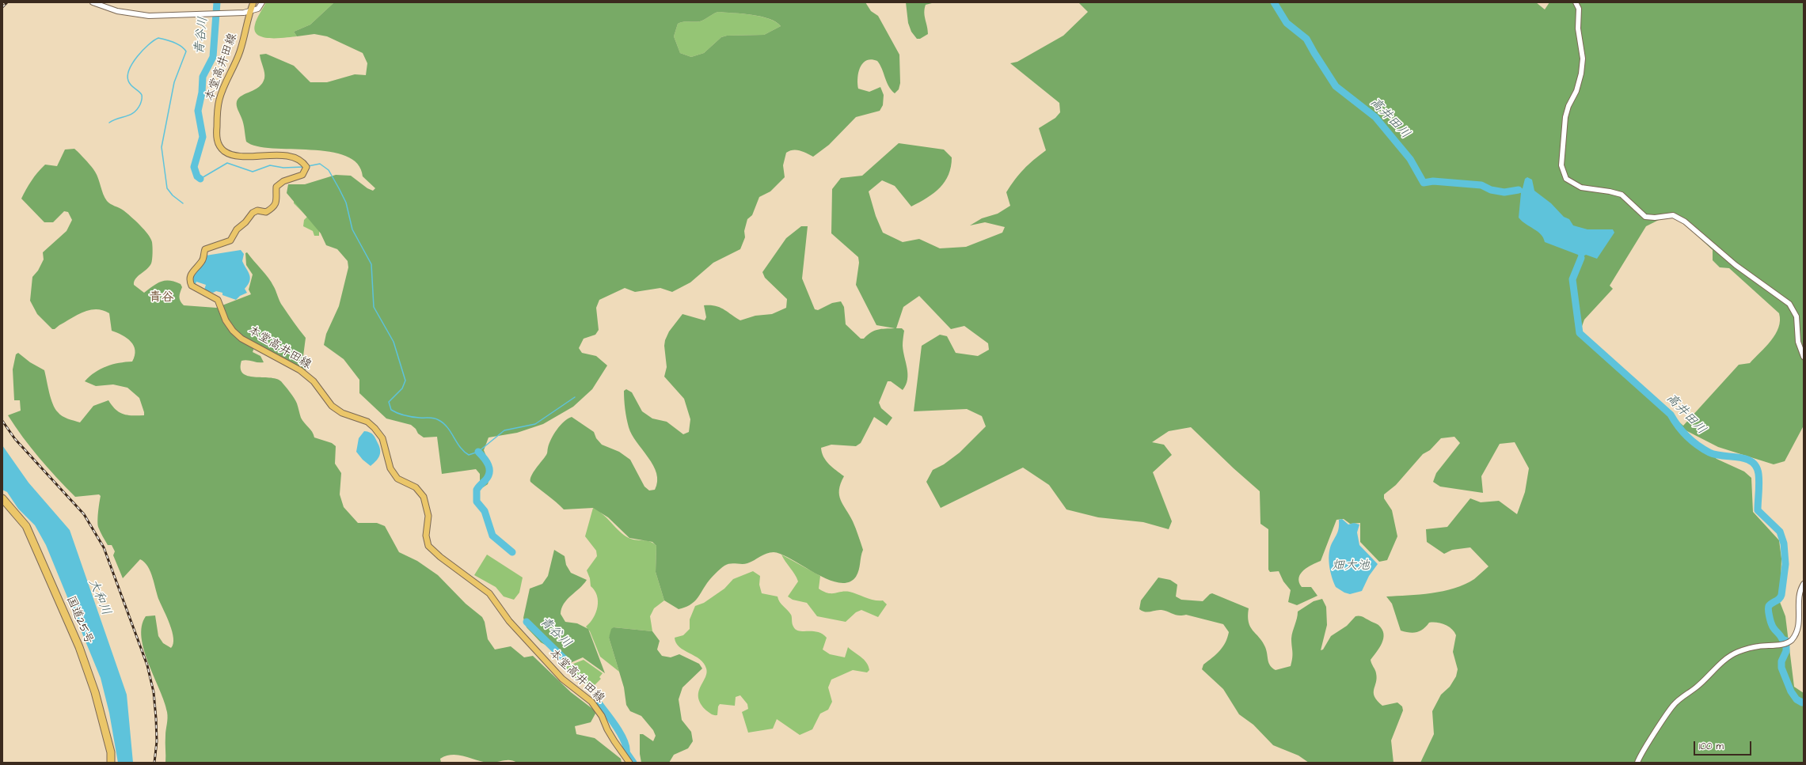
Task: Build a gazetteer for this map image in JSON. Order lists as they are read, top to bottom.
{
  "streets": {
    "highway": ["国道25号"],
    "main road": ["本堂高井田線"]
  },
  "districts": ["青谷"],
  "water": [
    "青谷川",
    "高井田川",
    "畑大池",
    "大和川"
  ],
  "scale_bar": "100 m"
}
